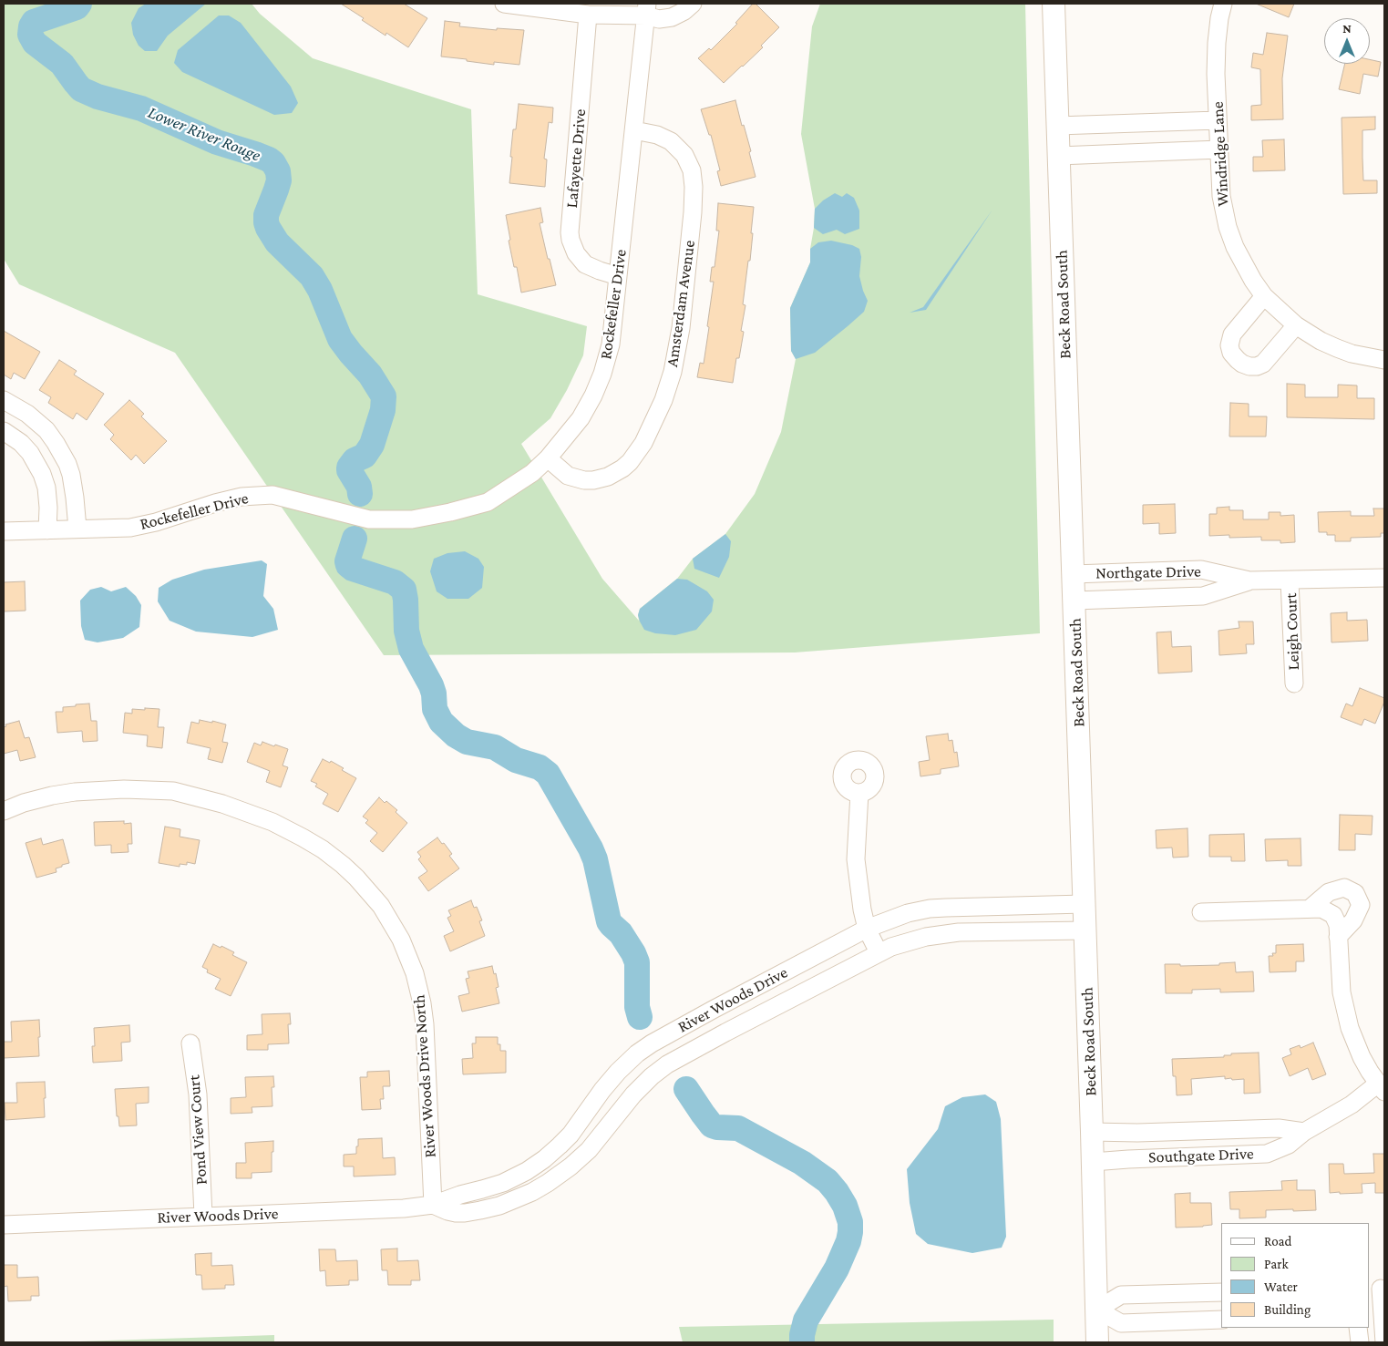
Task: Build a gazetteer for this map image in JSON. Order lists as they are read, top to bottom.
{
  "streets": {
    "main road": ["Beck Road South"],
    "street": [
      "Windridge Lane",
      "Lafayette Drive",
      "Amsterdam Avenue",
      "Rockefeller Drive",
      "Northgate Drive",
      "Leigh Court",
      "River Woods Drive",
      "River Woods Drive North",
      "Pond View Court",
      "Southgate Drive"
    ]
  },
  "crossings": [
    ["Lafayette Drive", "Rockefeller Drive"],
    ["Amsterdam Avenue", "Rockefeller Drive"],
    ["Beck Road South", "Northgate Drive"],
    ["Beck Road South", "River Woods Drive"],
    ["Beck Road South", "Southgate Drive"],
    ["Northgate Drive", "Leigh Court"],
    ["River Woods Drive", "River Woods Drive North"],
    ["River Woods Drive", "Pond View Court"]
  ],
  "water": ["Lower River Rouge"],
  "legend": [
    "Road",
    "Park",
    "Water",
    "Building"
  ],
  "north": "top"
}
